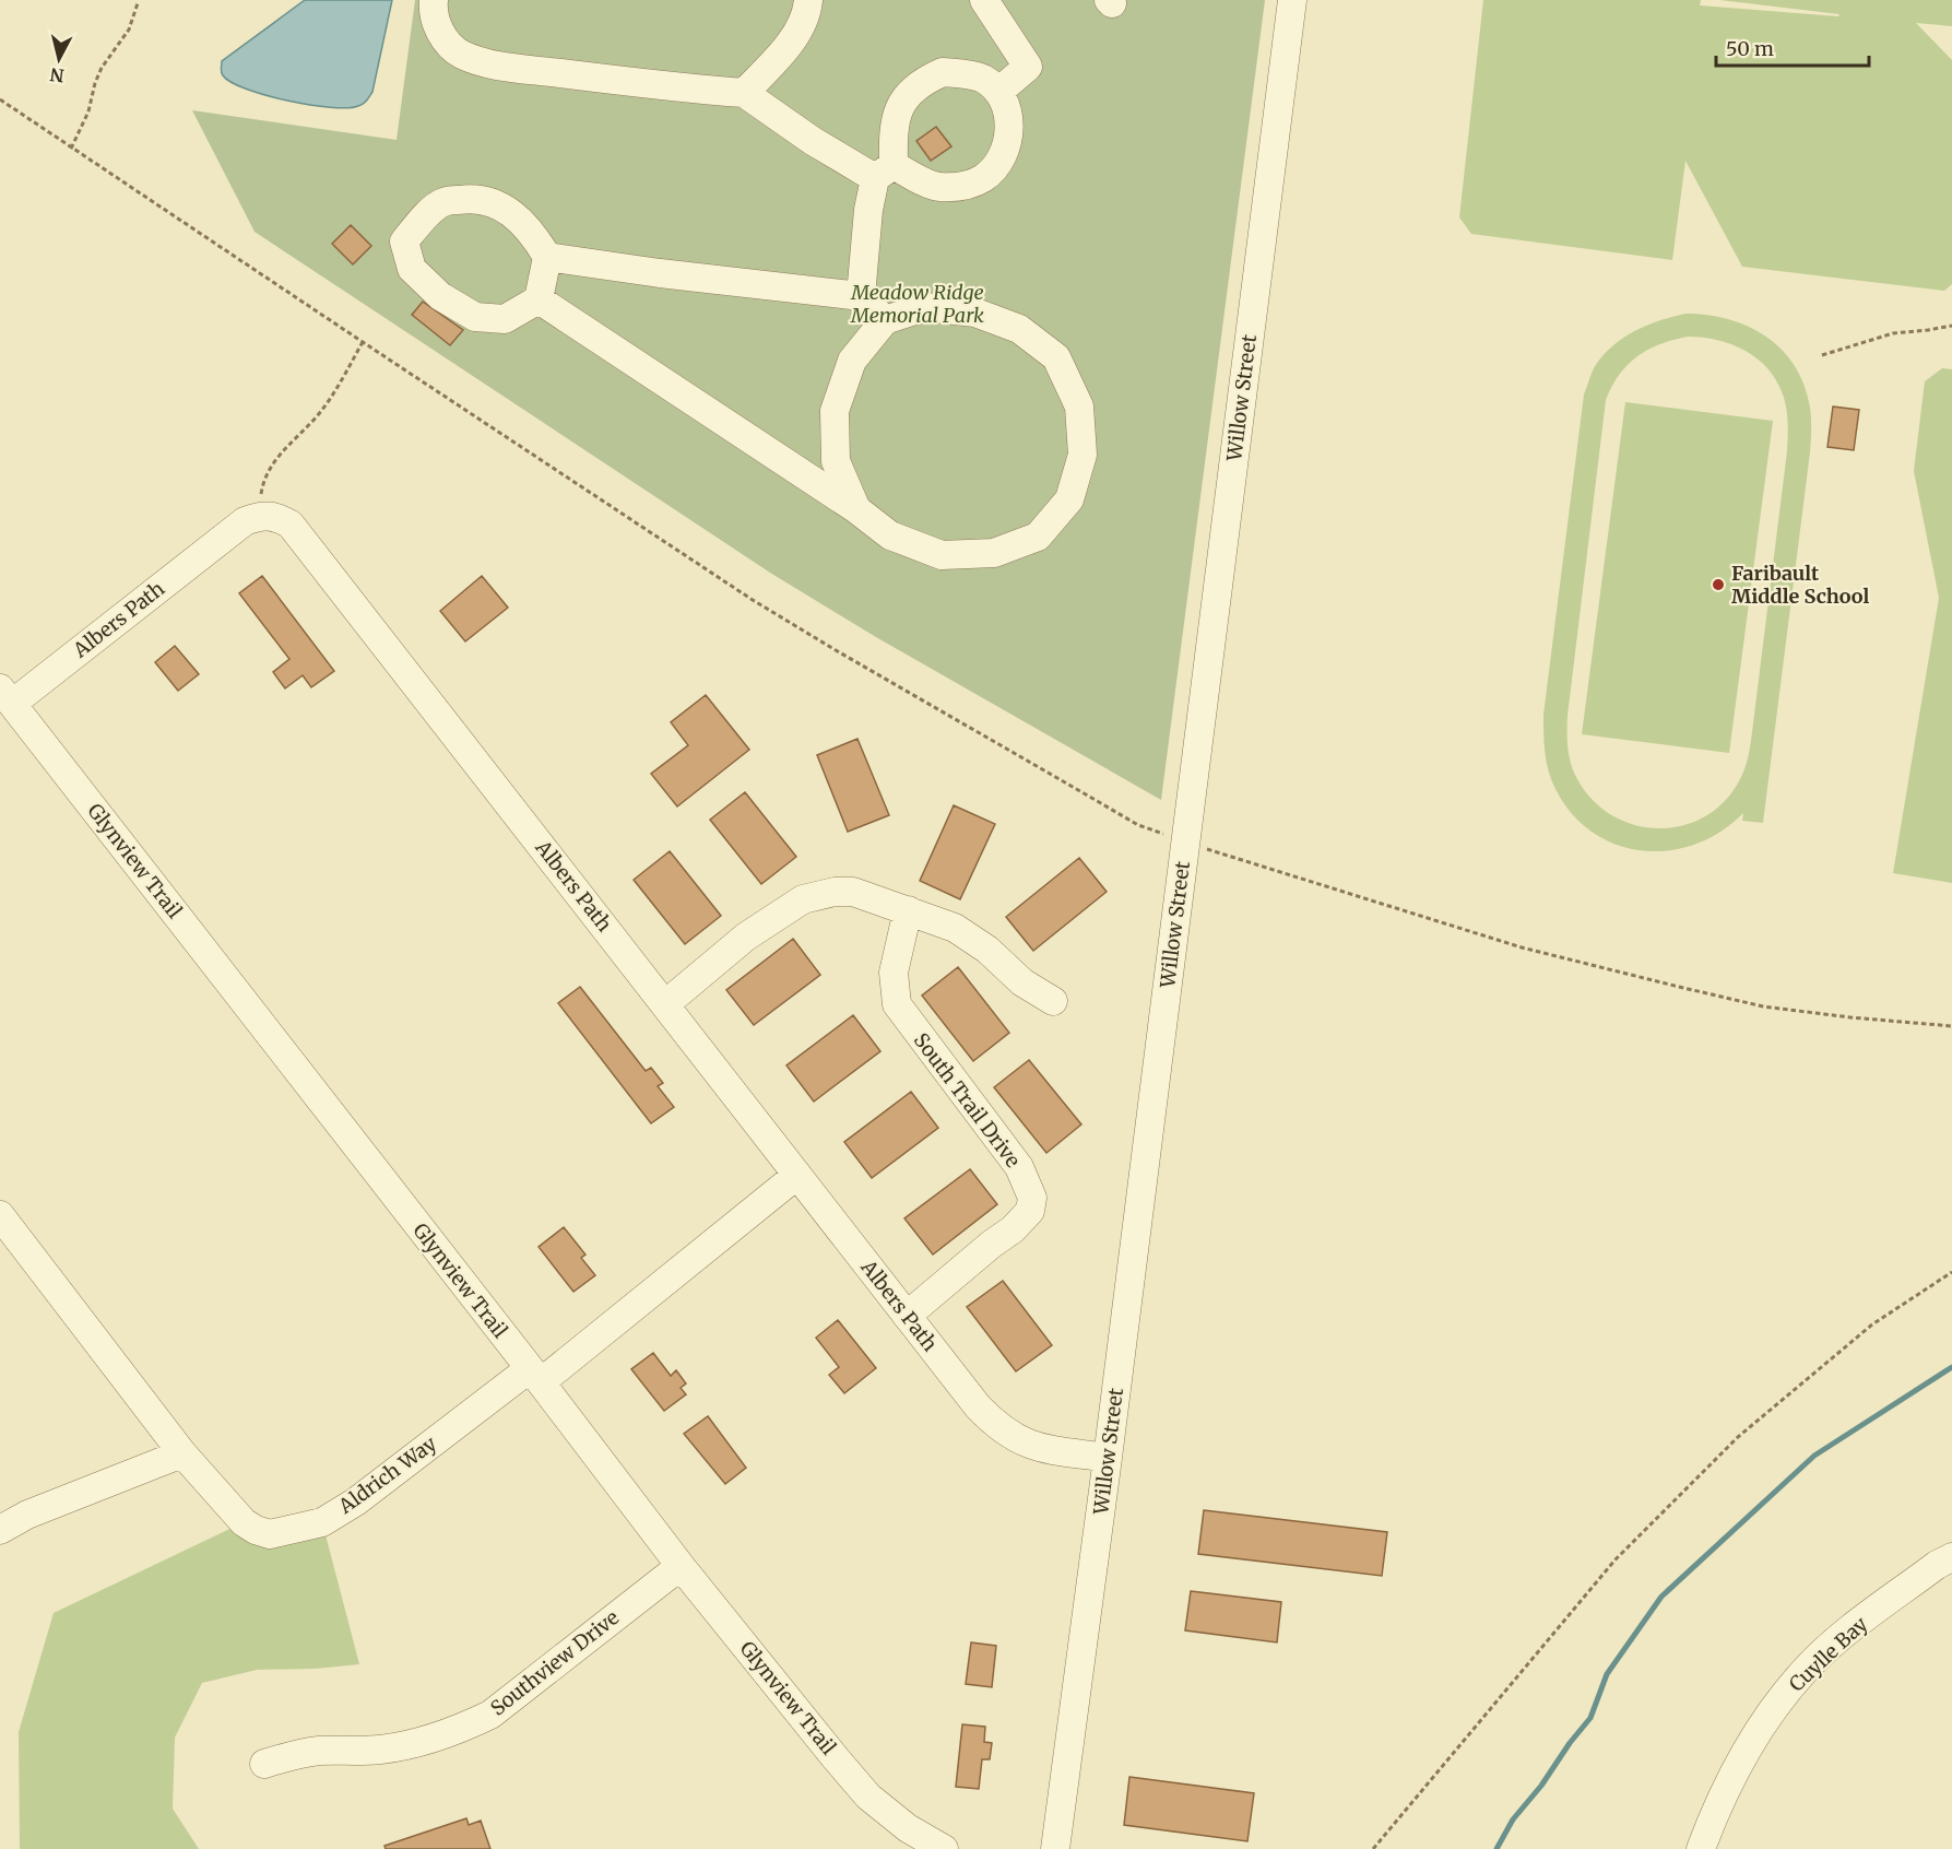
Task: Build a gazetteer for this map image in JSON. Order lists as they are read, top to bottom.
{
  "streets": {
    "street": [
      "Willow Street",
      "Albers Path",
      "Glynview Trail",
      "South Trail Drive",
      "Aldrich Way",
      "Cuylle Bay",
      "Southview Drive"
    ]
  },
  "crossings": [
    ["Willow Street", "Albers Path"],
    ["Albers Path", "Glynview Trail"],
    ["Albers Path", "South Trail Drive"],
    ["Albers Path", "Aldrich Way"],
    ["Glynview Trail", "Aldrich Way"],
    ["Glynview Trail", "Southview Drive"]
  ],
  "parks": ["Meadow Ridge Memorial Park"],
  "places": ["Faribault Middle School"],
  "scale_bar": "50 m",
  "north": "bottom"
}
